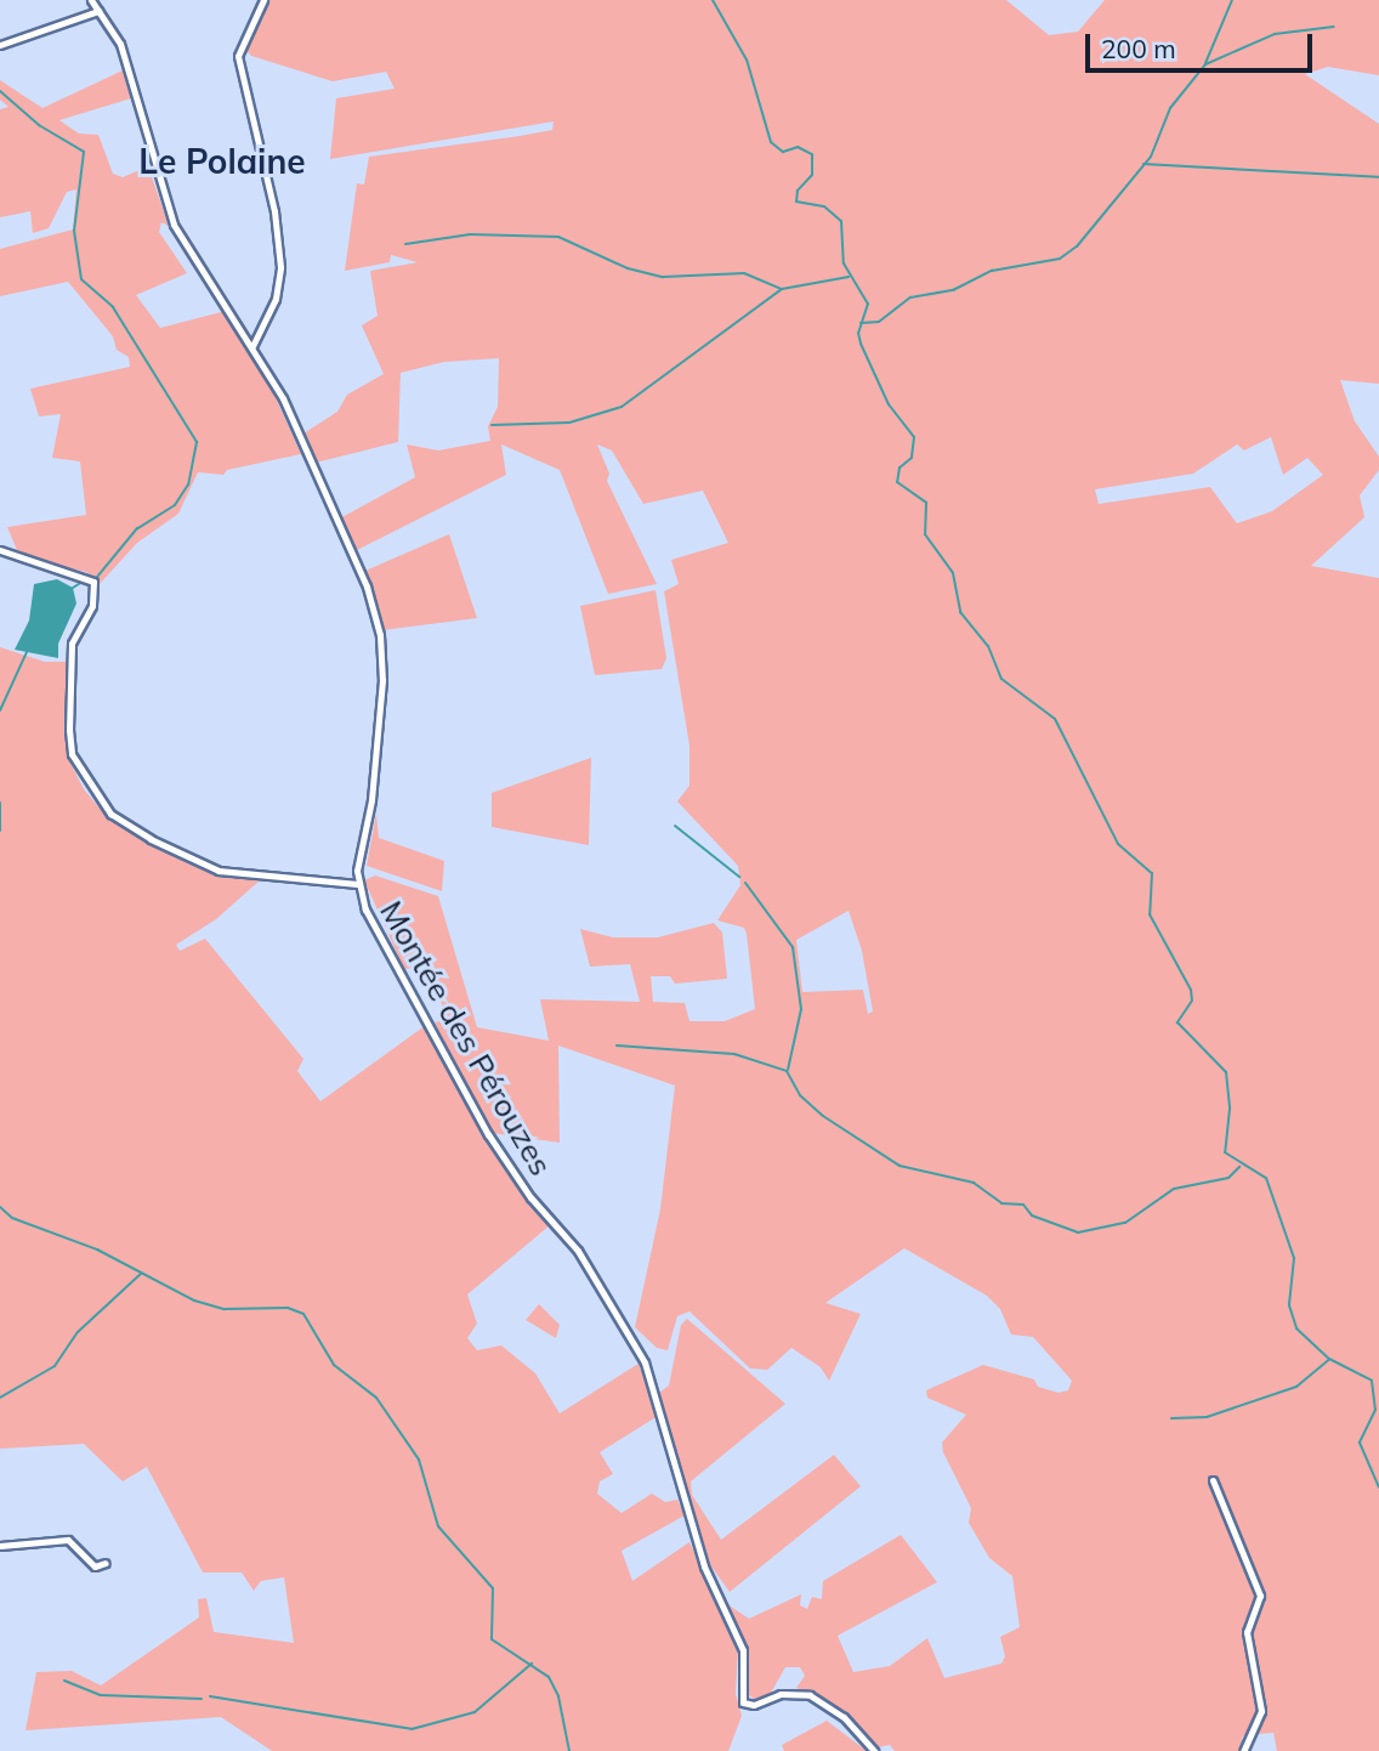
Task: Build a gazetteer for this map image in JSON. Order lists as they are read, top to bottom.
{
  "streets": {
    "street": ["Montée des Pérouzes"]
  },
  "districts": ["Le Polaine"],
  "scale_bar": "200 m"
}
